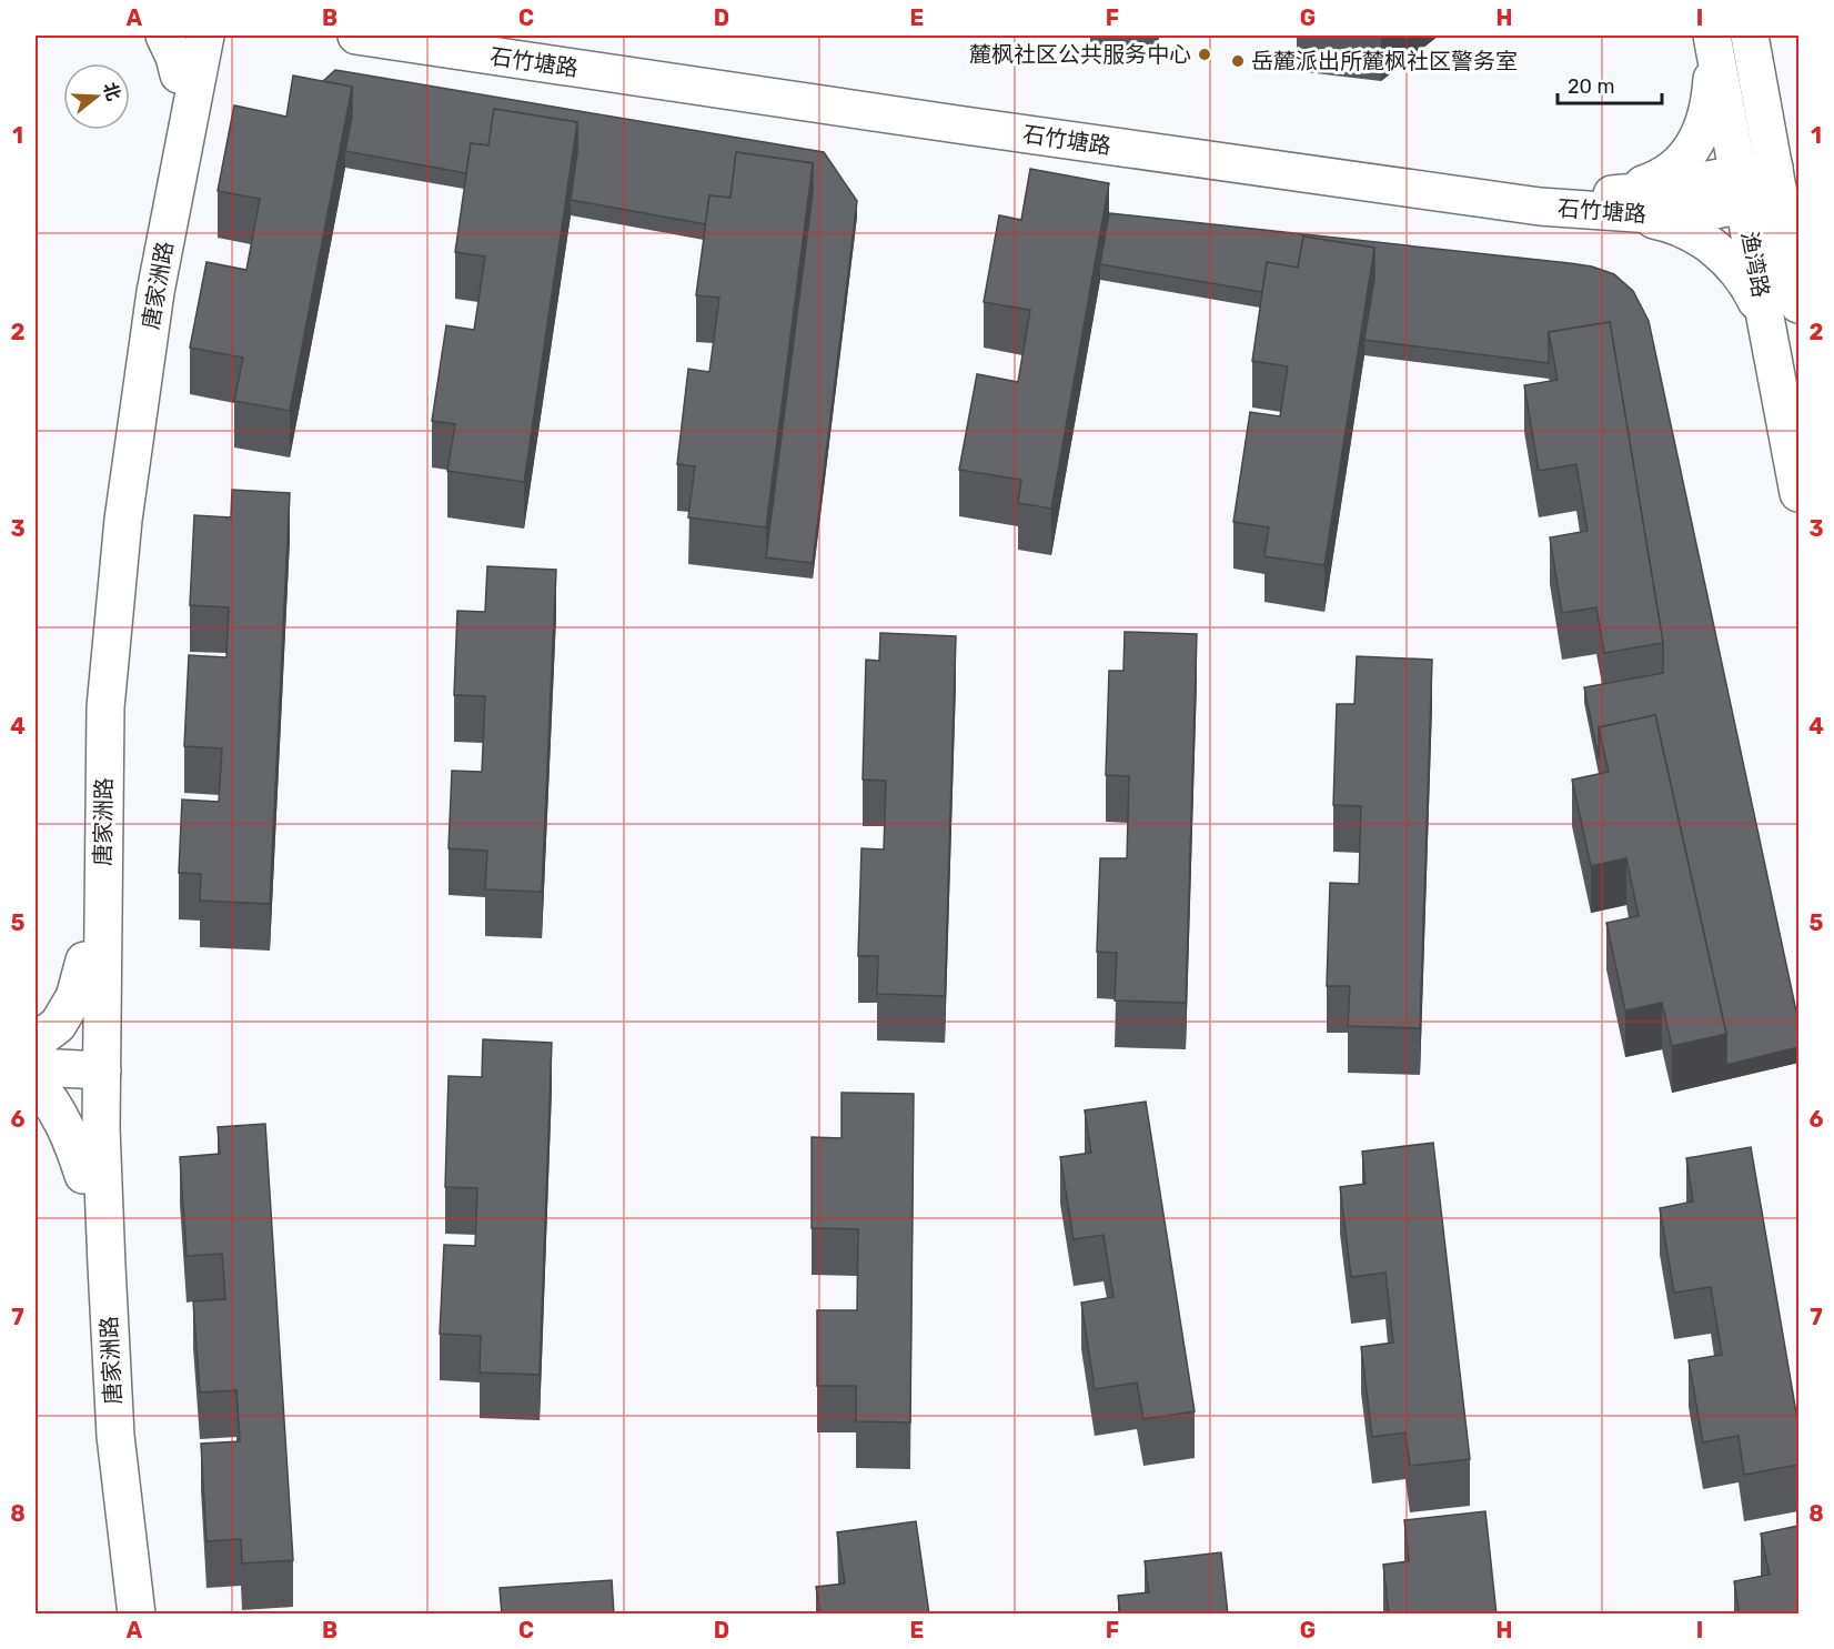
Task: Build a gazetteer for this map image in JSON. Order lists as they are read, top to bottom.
{
  "streets": {
    "street": ["石竹塘路", "渔湾路", "唐家洲路"]
  },
  "crossings": [
    ["石竹塘路", "渔湾路"]
  ],
  "places": ["麓枫社区公共服务中心", "岳麓派出所麓枫社区警务室"],
  "scale_bar": "20 m",
  "north": "right",
  "grid": {
    "columns": [
      "A",
      "B",
      "C",
      "D",
      "E",
      "F",
      "G",
      "H",
      "I"
    ],
    "rows": [
      "1",
      "2",
      "3",
      "4",
      "5",
      "6",
      "7",
      "8"
    ]
  }
}
